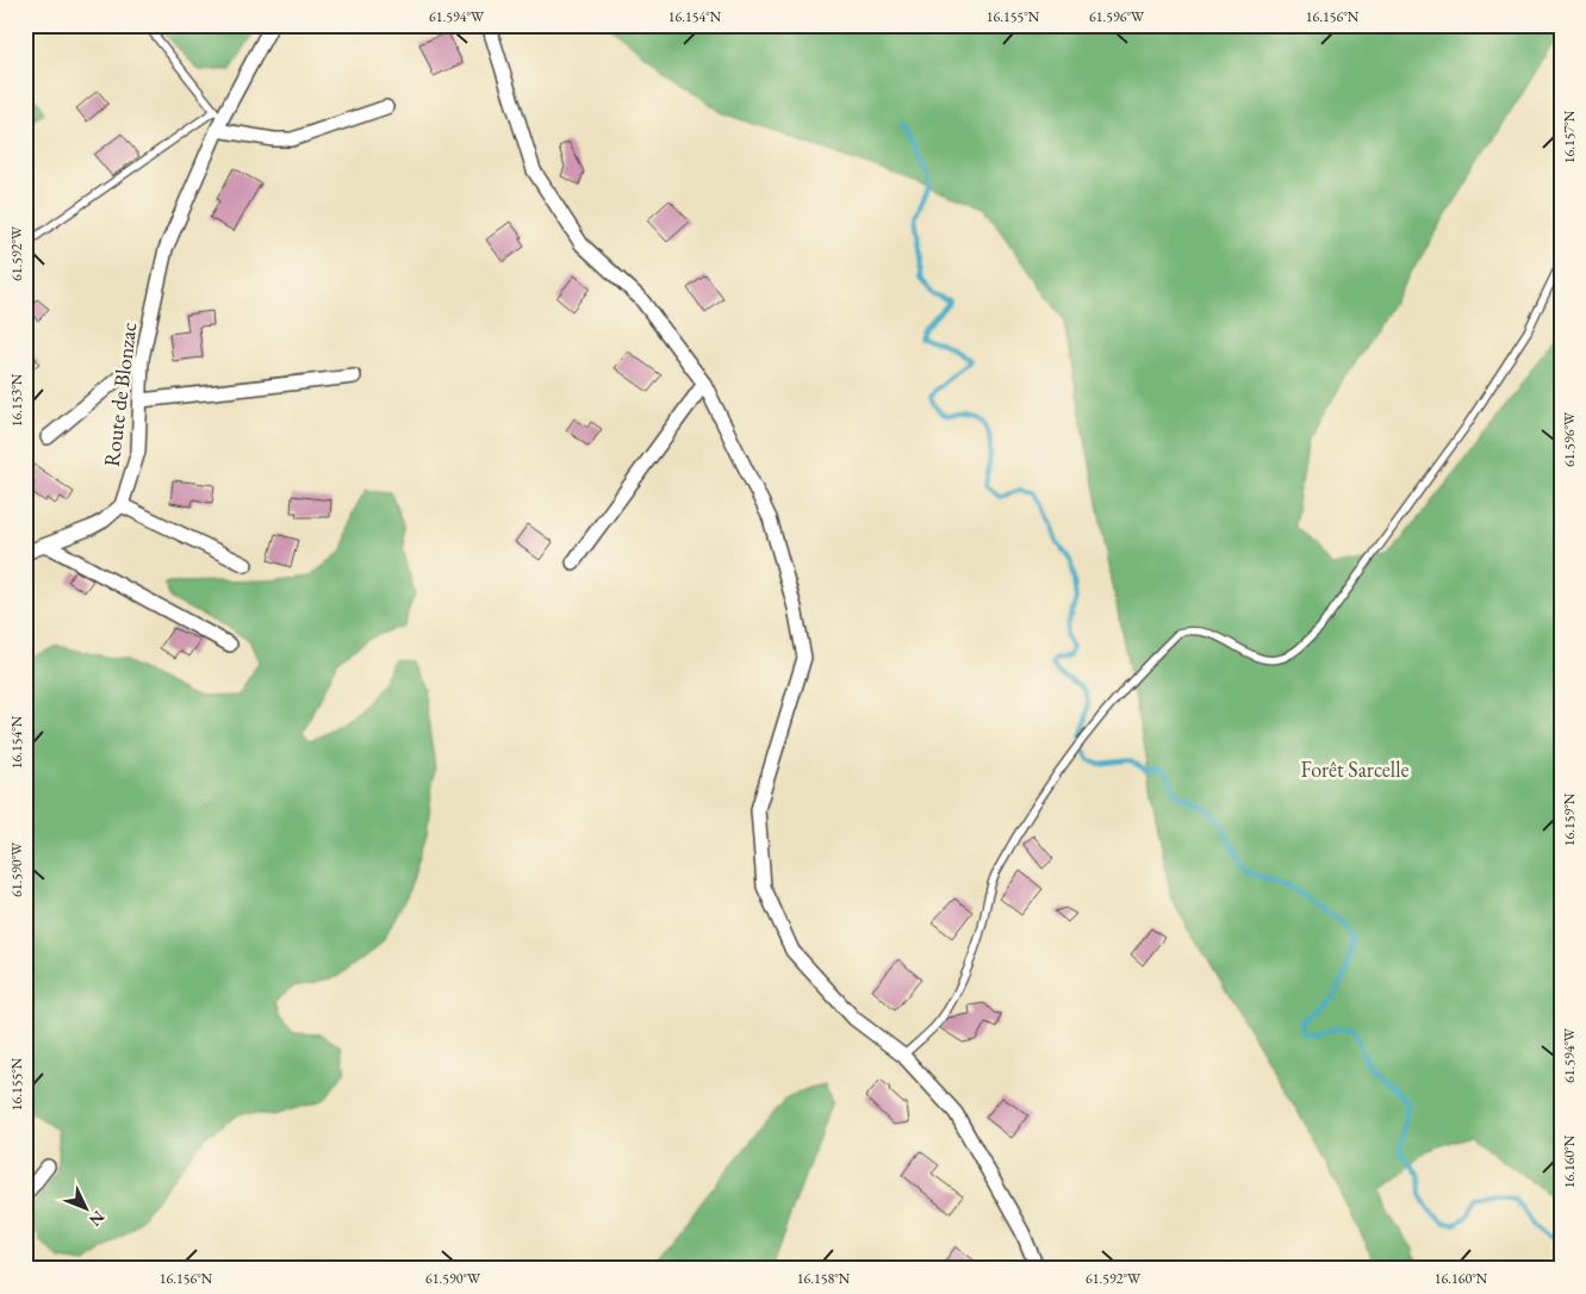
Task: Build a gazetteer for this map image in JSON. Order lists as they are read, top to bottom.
{
  "streets": {
    "street": ["Route de Blonzac"]
  },
  "parks": ["Forêt Sarcelle"],
  "north": "bottom right",
  "coordinates": [
    "61.594°W",
    "16.154°N",
    "16.155°N",
    "61.596°W",
    "16.156°N",
    "16.157°N",
    "61.592°W",
    "16.153°N",
    "16.159°N",
    "61.590°W",
    "16.160°N",
    "16.158°N"
  ]
}
